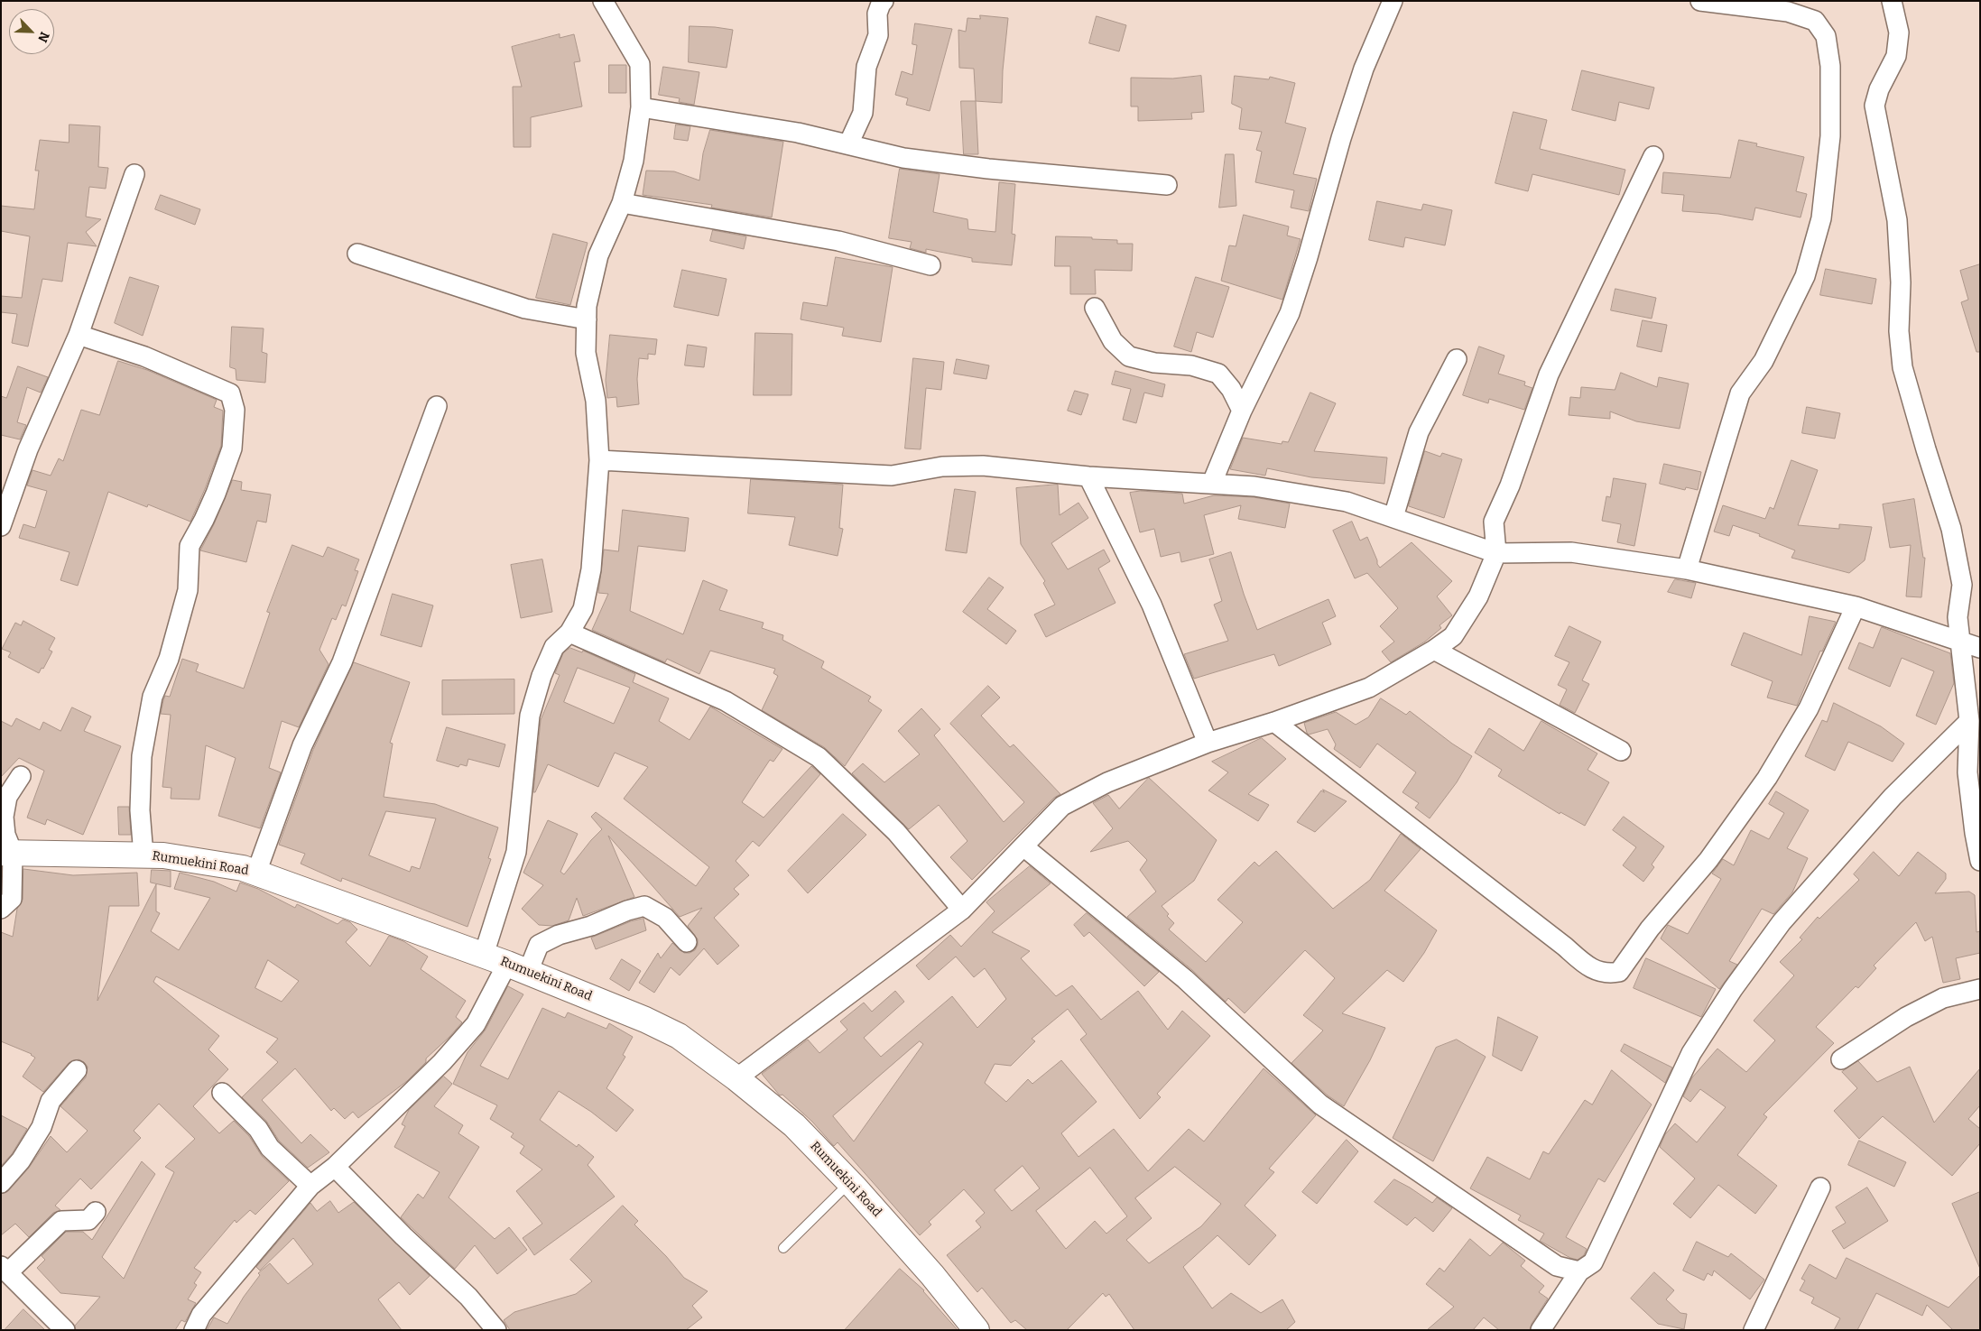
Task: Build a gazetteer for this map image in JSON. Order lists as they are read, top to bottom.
{
  "streets": {
    "street": ["Rumuekini Road"]
  },
  "north": "bottom right"
}
